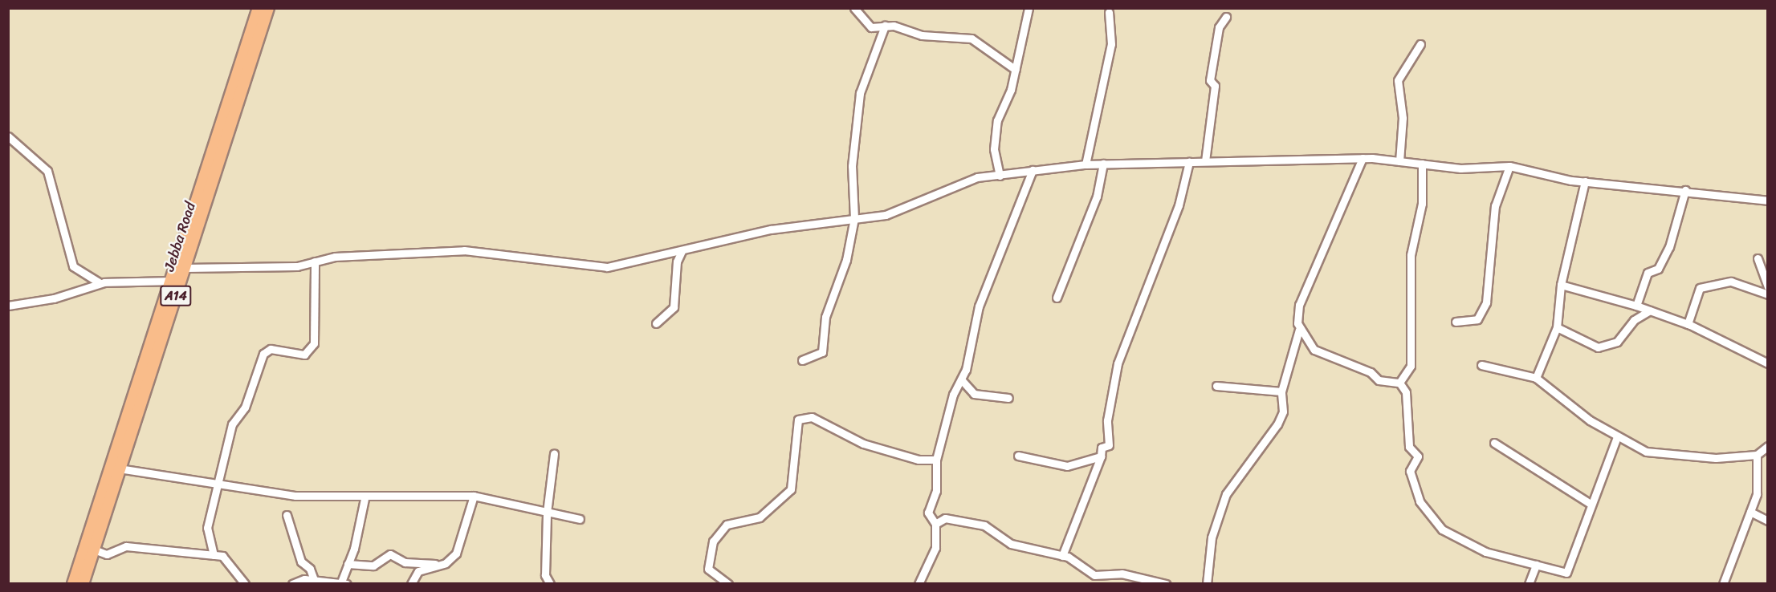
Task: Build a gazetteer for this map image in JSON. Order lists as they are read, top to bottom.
{
  "streets": {
    "highway": ["Jebba Road", "A14"]
  }
}
